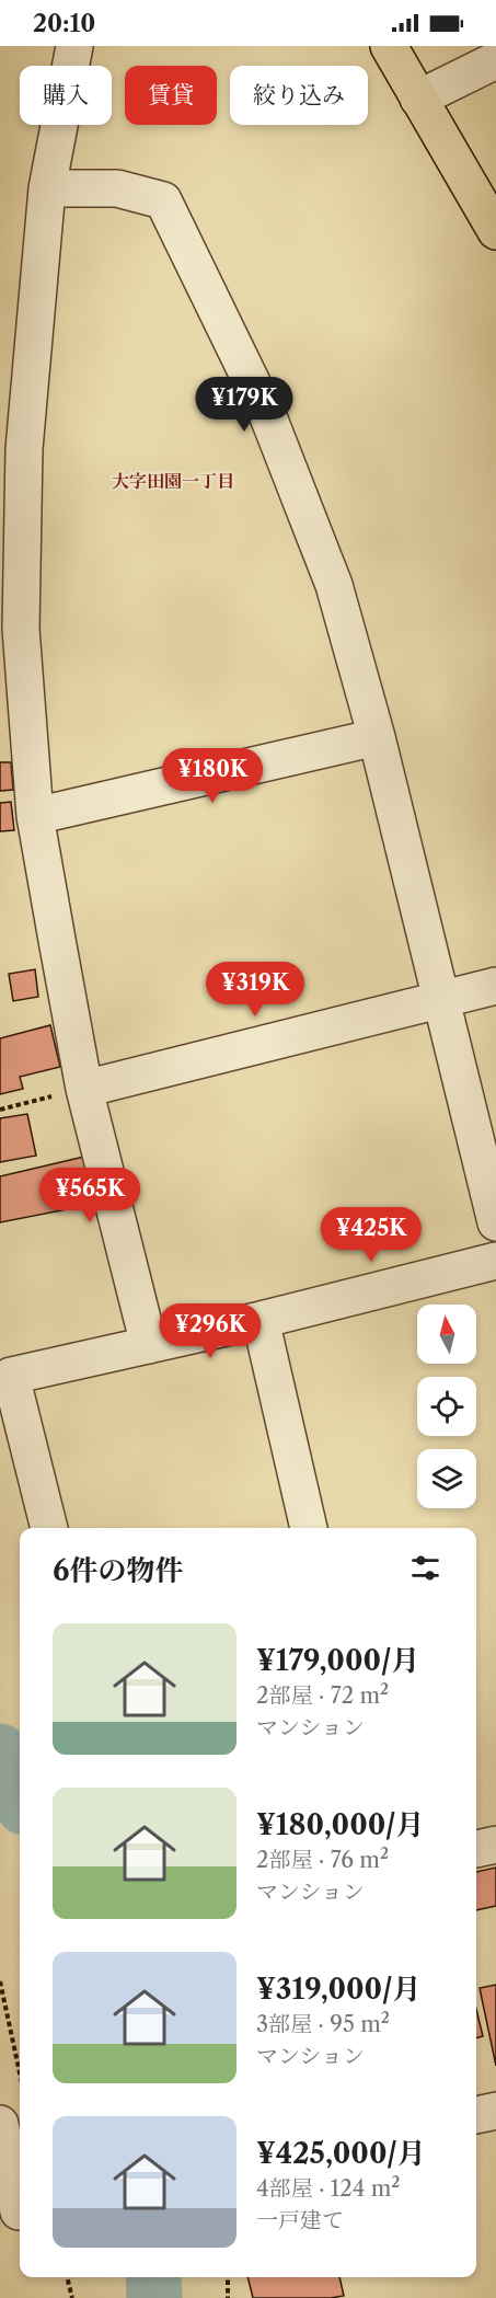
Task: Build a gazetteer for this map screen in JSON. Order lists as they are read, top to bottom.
{
  "districts": ["大字田園一丁目"],
  "north": "top",
  "page": {
    "status": "20:10",
    "chip": ["購入", "賃貸", "絞り込み"],
    "price": [
      "¥179K",
      "¥180K",
      "¥319K",
      "¥565K",
      "¥425K",
      "¥296K"
    ],
    "heading": "6件の物件",
    "list": [
      {
        "name": "¥179,000/月",
        "note": "2部屋 · 72 m² · マンション"
      },
      {
        "name": "¥180,000/月",
        "note": "2部屋 · 76 m² · マンション"
      },
      {
        "name": "¥319,000/月",
        "note": "3部屋 · 95 m² · マンション"
      },
      {
        "name": "¥425,000/月",
        "note": "4部屋 · 124 m² · 一戸建て"
      }
    ]
  }
}
